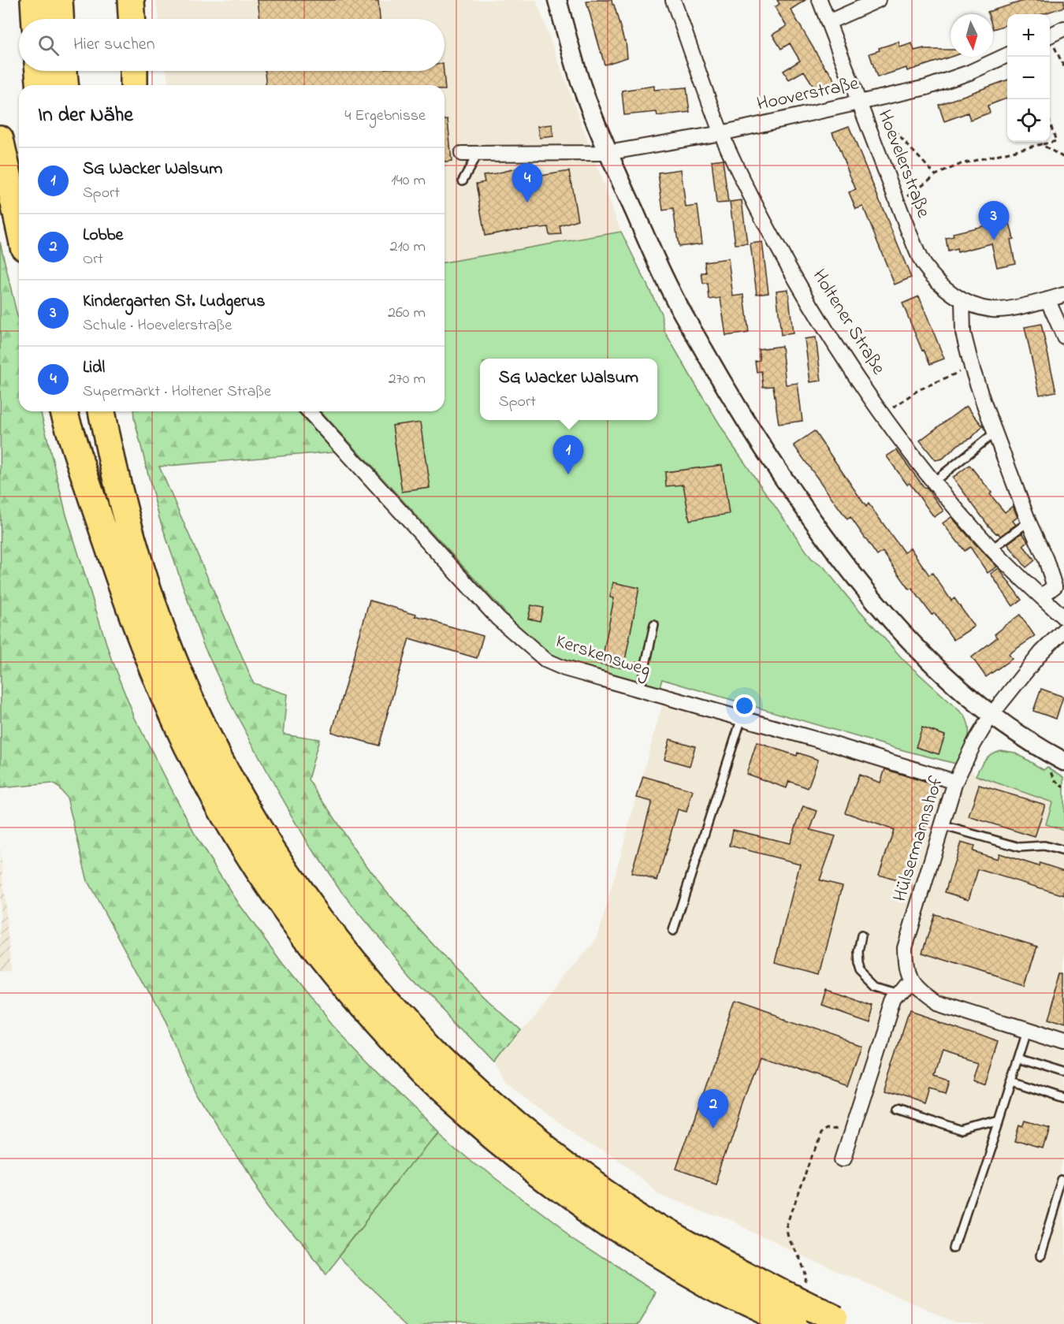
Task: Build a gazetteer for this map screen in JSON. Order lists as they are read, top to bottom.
{
  "streets": {
    "street": [
      "Hooverstraße",
      "Hoevelerstraße",
      "Holtener Straße",
      "Kerskensweg",
      "Hülsermannshof"
    ]
  },
  "crossings": [
    ["Hooverstraße", "Hoevelerstraße"],
    ["Hooverstraße", "Holtener Straße"],
    ["Kerskensweg", "Hülsermannshof"]
  ],
  "north": "bottom",
  "page": {
    "map_buttons": ["+", "−"],
    "search": "Hier suchen",
    "heading": ["In der Nähe", "4 Ergebnisse"],
    "list": [
      {
        "mark": "1",
        "name": "SG Wacker Walsum",
        "note": "Sport",
        "value": "140 m"
      },
      {
        "mark": "2",
        "name": "Lobbe",
        "note": "Ort",
        "value": "210 m"
      },
      {
        "mark": "3",
        "name": "Kindergarten St. Ludgerus",
        "note": "Schule · Hoevelerstraße",
        "value": "260 m"
      },
      {
        "mark": "4",
        "name": "Lidl",
        "note": "Supermarkt · Holtener Straße",
        "value": "270 m"
      }
    ],
    "pins": [
      "4",
      "3",
      "1",
      "2"
    ],
    "popup": ["SG Wacker Walsum", "Sport"]
  }
}
